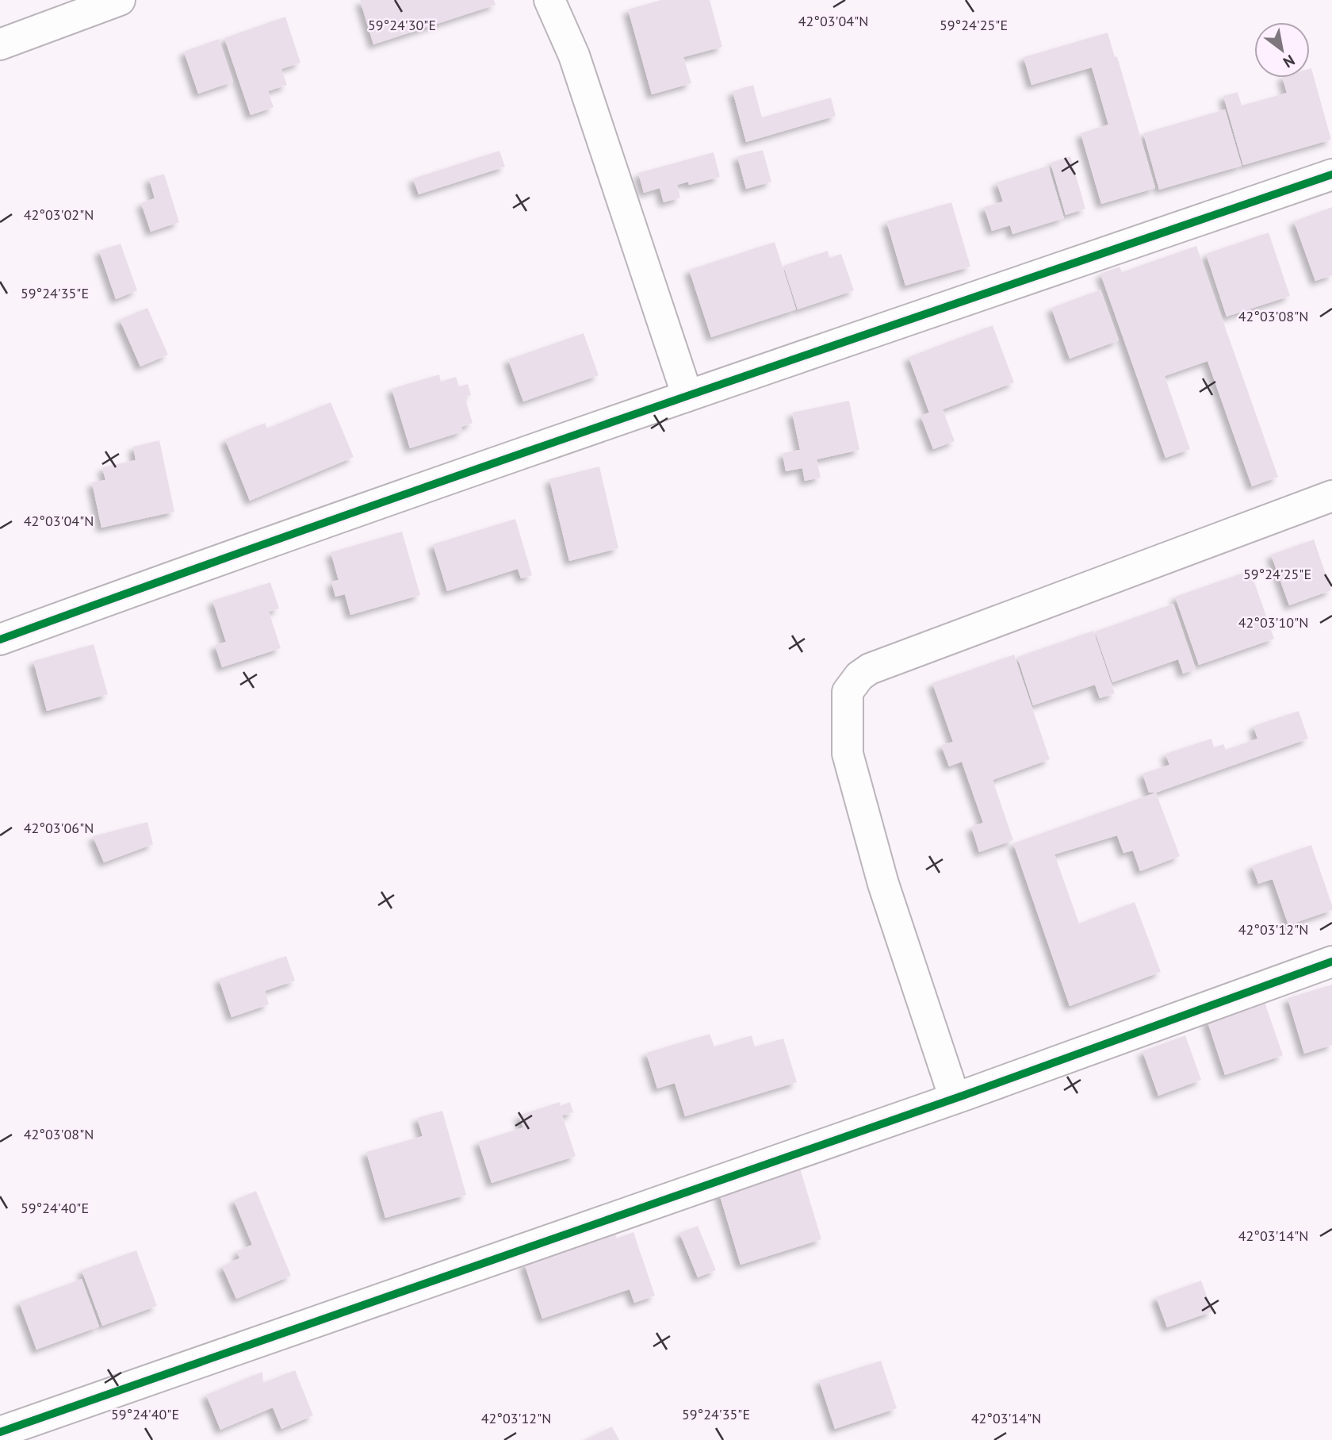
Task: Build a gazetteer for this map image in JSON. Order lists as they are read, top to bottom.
{
  "north": "bottom right",
  "coordinates": [
    "42°03'04\"N",
    "59°24'30\"E",
    "59°24'25\"E",
    "42°03'02\"N",
    "59°24'35\"E",
    "42°03'08\"N",
    "42°03'10\"N",
    "42°03'06\"N",
    "42°03'12\"N",
    "59°24'40\"E",
    "42°03'14\"N"
  ]
}
